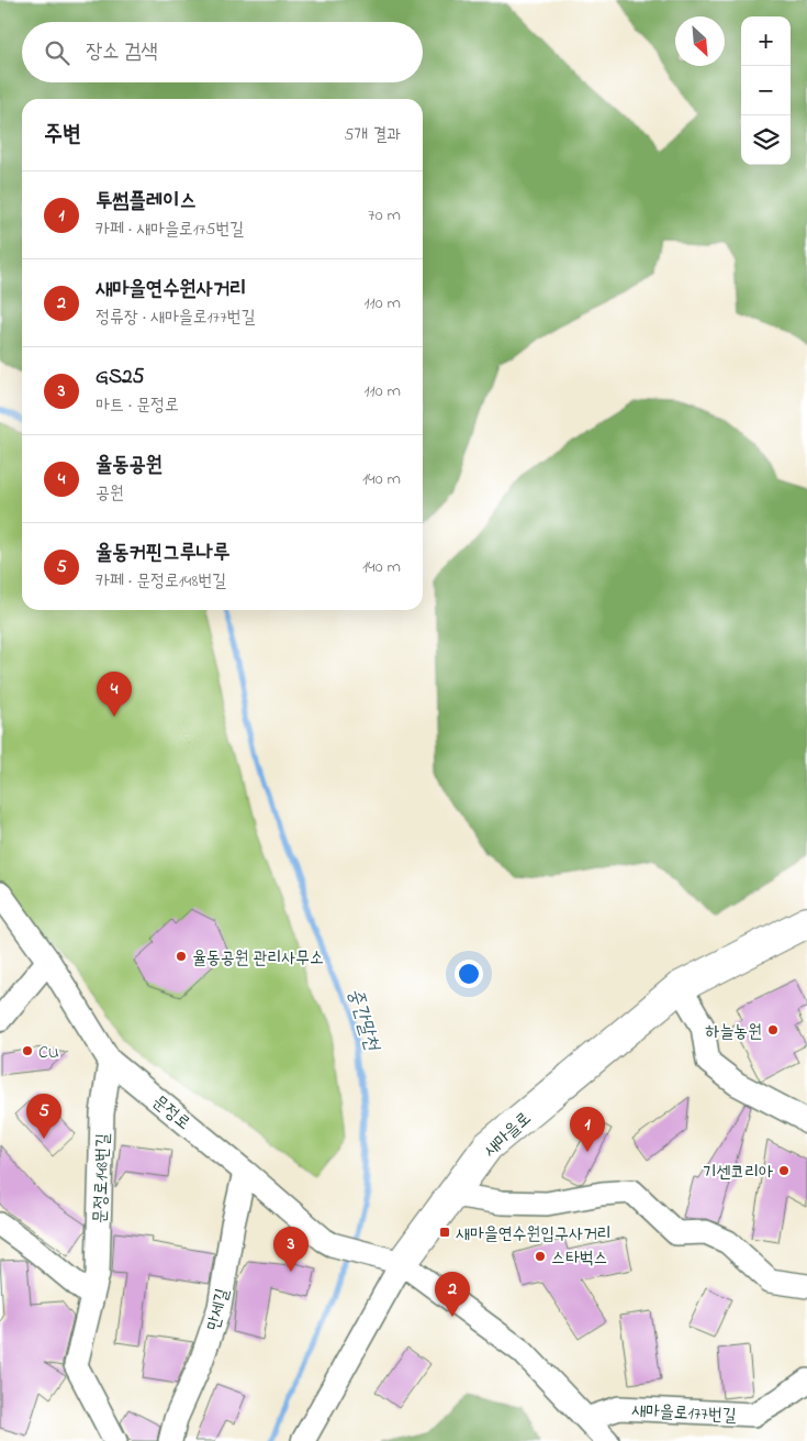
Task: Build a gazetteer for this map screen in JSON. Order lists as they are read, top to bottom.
{
  "streets": {
    "street": [
      "문정로",
      "새마을로",
      "문정로148번길",
      "만세길",
      "새마을로177번길"
    ]
  },
  "crossings": [
    ["문정로", "새마을로"],
    ["문정로", "문정로148번길"],
    ["문정로", "만세길"]
  ],
  "water": ["중간말천"],
  "places": {
    "other": [
      "율동공원 관리사무소",
      "하늘농원",
      "CU",
      "기센코리아",
      "스타벅스"
    ],
    "transit": ["새마을연수원입구사거리"]
  },
  "north": "bottom right",
  "page": {
    "map_buttons": ["+", "−"],
    "search": "장소 검색",
    "heading": ["주변", "5개 결과"],
    "list": [
      {
        "mark": "1",
        "name": "투썸플레이스",
        "note": "카페 · 새마을로175번길",
        "value": "70 m"
      },
      {
        "mark": "2",
        "name": "새마을연수원사거리",
        "note": "정류장 · 새마을로177번길",
        "value": "110 m"
      },
      {
        "mark": "3",
        "name": "GS25",
        "note": "마트 · 문정로",
        "value": "110 m"
      },
      {
        "mark": "4",
        "name": "율동공원",
        "note": "공원",
        "value": "140 m"
      },
      {
        "mark": "5",
        "name": "율동커핀그루나루",
        "note": "카페 · 문정로148번길",
        "value": "140 m"
      }
    ],
    "pins": [
      "4",
      "5",
      "1",
      "3",
      "2"
    ]
  }
}
